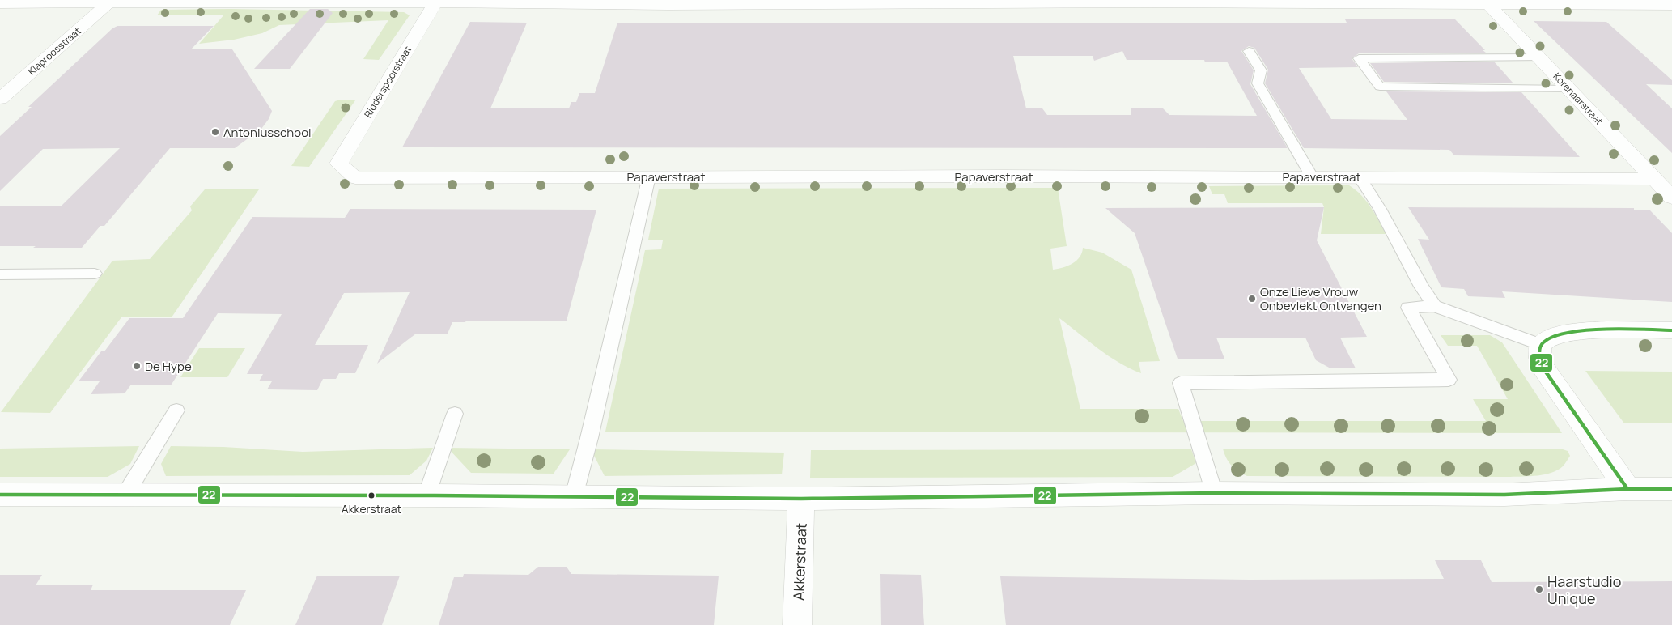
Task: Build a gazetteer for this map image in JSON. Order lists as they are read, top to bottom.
{
  "streets": {
    "street": [
      "Klaproosstraat",
      "Ridderspoorstraat",
      "Korenaarstraat",
      "Papaverstraat",
      "Akkerstraat"
    ]
  },
  "crossings": [
    ["Ridderspoorstraat", "Papaverstraat"],
    ["Korenaarstraat", "Papaverstraat"]
  ],
  "places": [
    "Antoniusschool",
    "Onze Lieve Vrouw Onbevlekt Ontvangen",
    "De Hype",
    "Akkerstraat",
    "Haarstudio Unique"
  ],
  "lines": ["transit line 22"]
}
